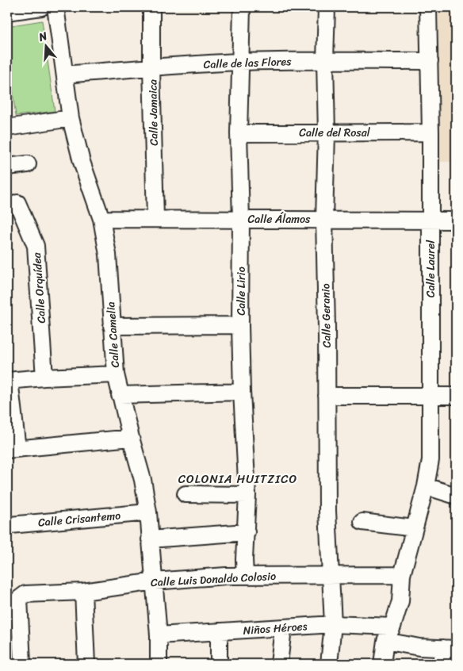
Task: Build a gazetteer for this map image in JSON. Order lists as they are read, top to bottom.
{
  "streets": {
    "street": [
      "Calle de las Flores",
      "Calle Jamaica",
      "Calle del Rosal",
      "Calle Álamos",
      "Calle Laurel",
      "Calle Orquídea",
      "Calle Lirio",
      "Calle Geranio",
      "Calle Camelia",
      "Calle Crisantemo",
      "Calle Luis Donaldo Colosio",
      "Niños Héroes"
    ]
  },
  "crossings": [
    ["Calle de las Flores", "Calle Jamaica"],
    ["Calle de las Flores", "Calle Laurel"],
    ["Calle de las Flores", "Calle Lirio"],
    ["Calle de las Flores", "Calle Geranio"],
    ["Calle de las Flores", "Calle Camelia"],
    ["Calle Jamaica", "Calle Álamos"],
    ["Calle del Rosal", "Calle Laurel"],
    ["Calle del Rosal", "Calle Lirio"],
    ["Calle del Rosal", "Calle Geranio"],
    ["Calle Álamos", "Calle Laurel"],
    ["Calle Álamos", "Calle Lirio"],
    ["Calle Álamos", "Calle Geranio"],
    ["Calle Álamos", "Calle Camelia"],
    ["Calle Laurel", "Calle Luis Donaldo Colosio"],
    ["Calle Laurel", "Niños Héroes"],
    ["Calle Lirio", "Calle Luis Donaldo Colosio"],
    ["Calle Geranio", "Calle Luis Donaldo Colosio"],
    ["Calle Geranio", "Niños Héroes"],
    ["Calle Camelia", "Calle Crisantemo"],
    ["Calle Camelia", "Calle Luis Donaldo Colosio"],
    ["Calle Camelia", "Niños Héroes"]
  ],
  "districts": ["COLONIA HUITZICO"],
  "north": "top"
}
